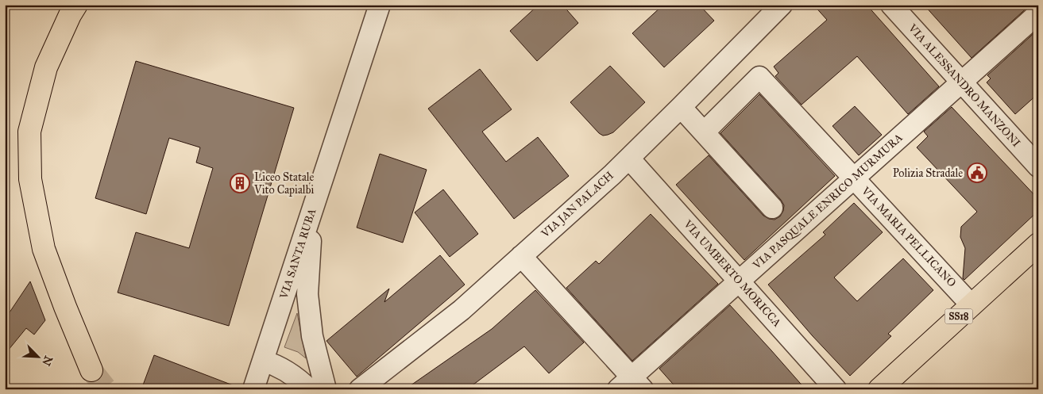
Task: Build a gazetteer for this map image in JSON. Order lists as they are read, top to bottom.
{
  "streets": {
    "main road": ["SS18"],
    "street": [
      "VIA ALESSANDRO MANZONI",
      "VIA PASQUALE ENRICO MURMURA",
      "VIA JAN PALACH",
      "VIA MARIA PELLICANO",
      "VIA SANTA RUBA",
      "VIA UMBERTO MORICCA"
    ]
  },
  "crossings": [
    ["VIA ALESSANDRO MANZONI", "VIA PASQUALE ENRICO MURMURA"],
    ["VIA PASQUALE ENRICO MURMURA", "VIA MARIA PELLICANO"],
    ["VIA PASQUALE ENRICO MURMURA", "VIA UMBERTO MORICCA"],
    ["VIA JAN PALACH", "VIA UMBERTO MORICCA"],
    ["VIA MARIA PELLICANO", "SS18"]
  ],
  "places": {
    "public building": ["Polizia Stradale"],
    "building": ["Liceo Statale Vito Capialbi"]
  },
  "north": "bottom right"
}
